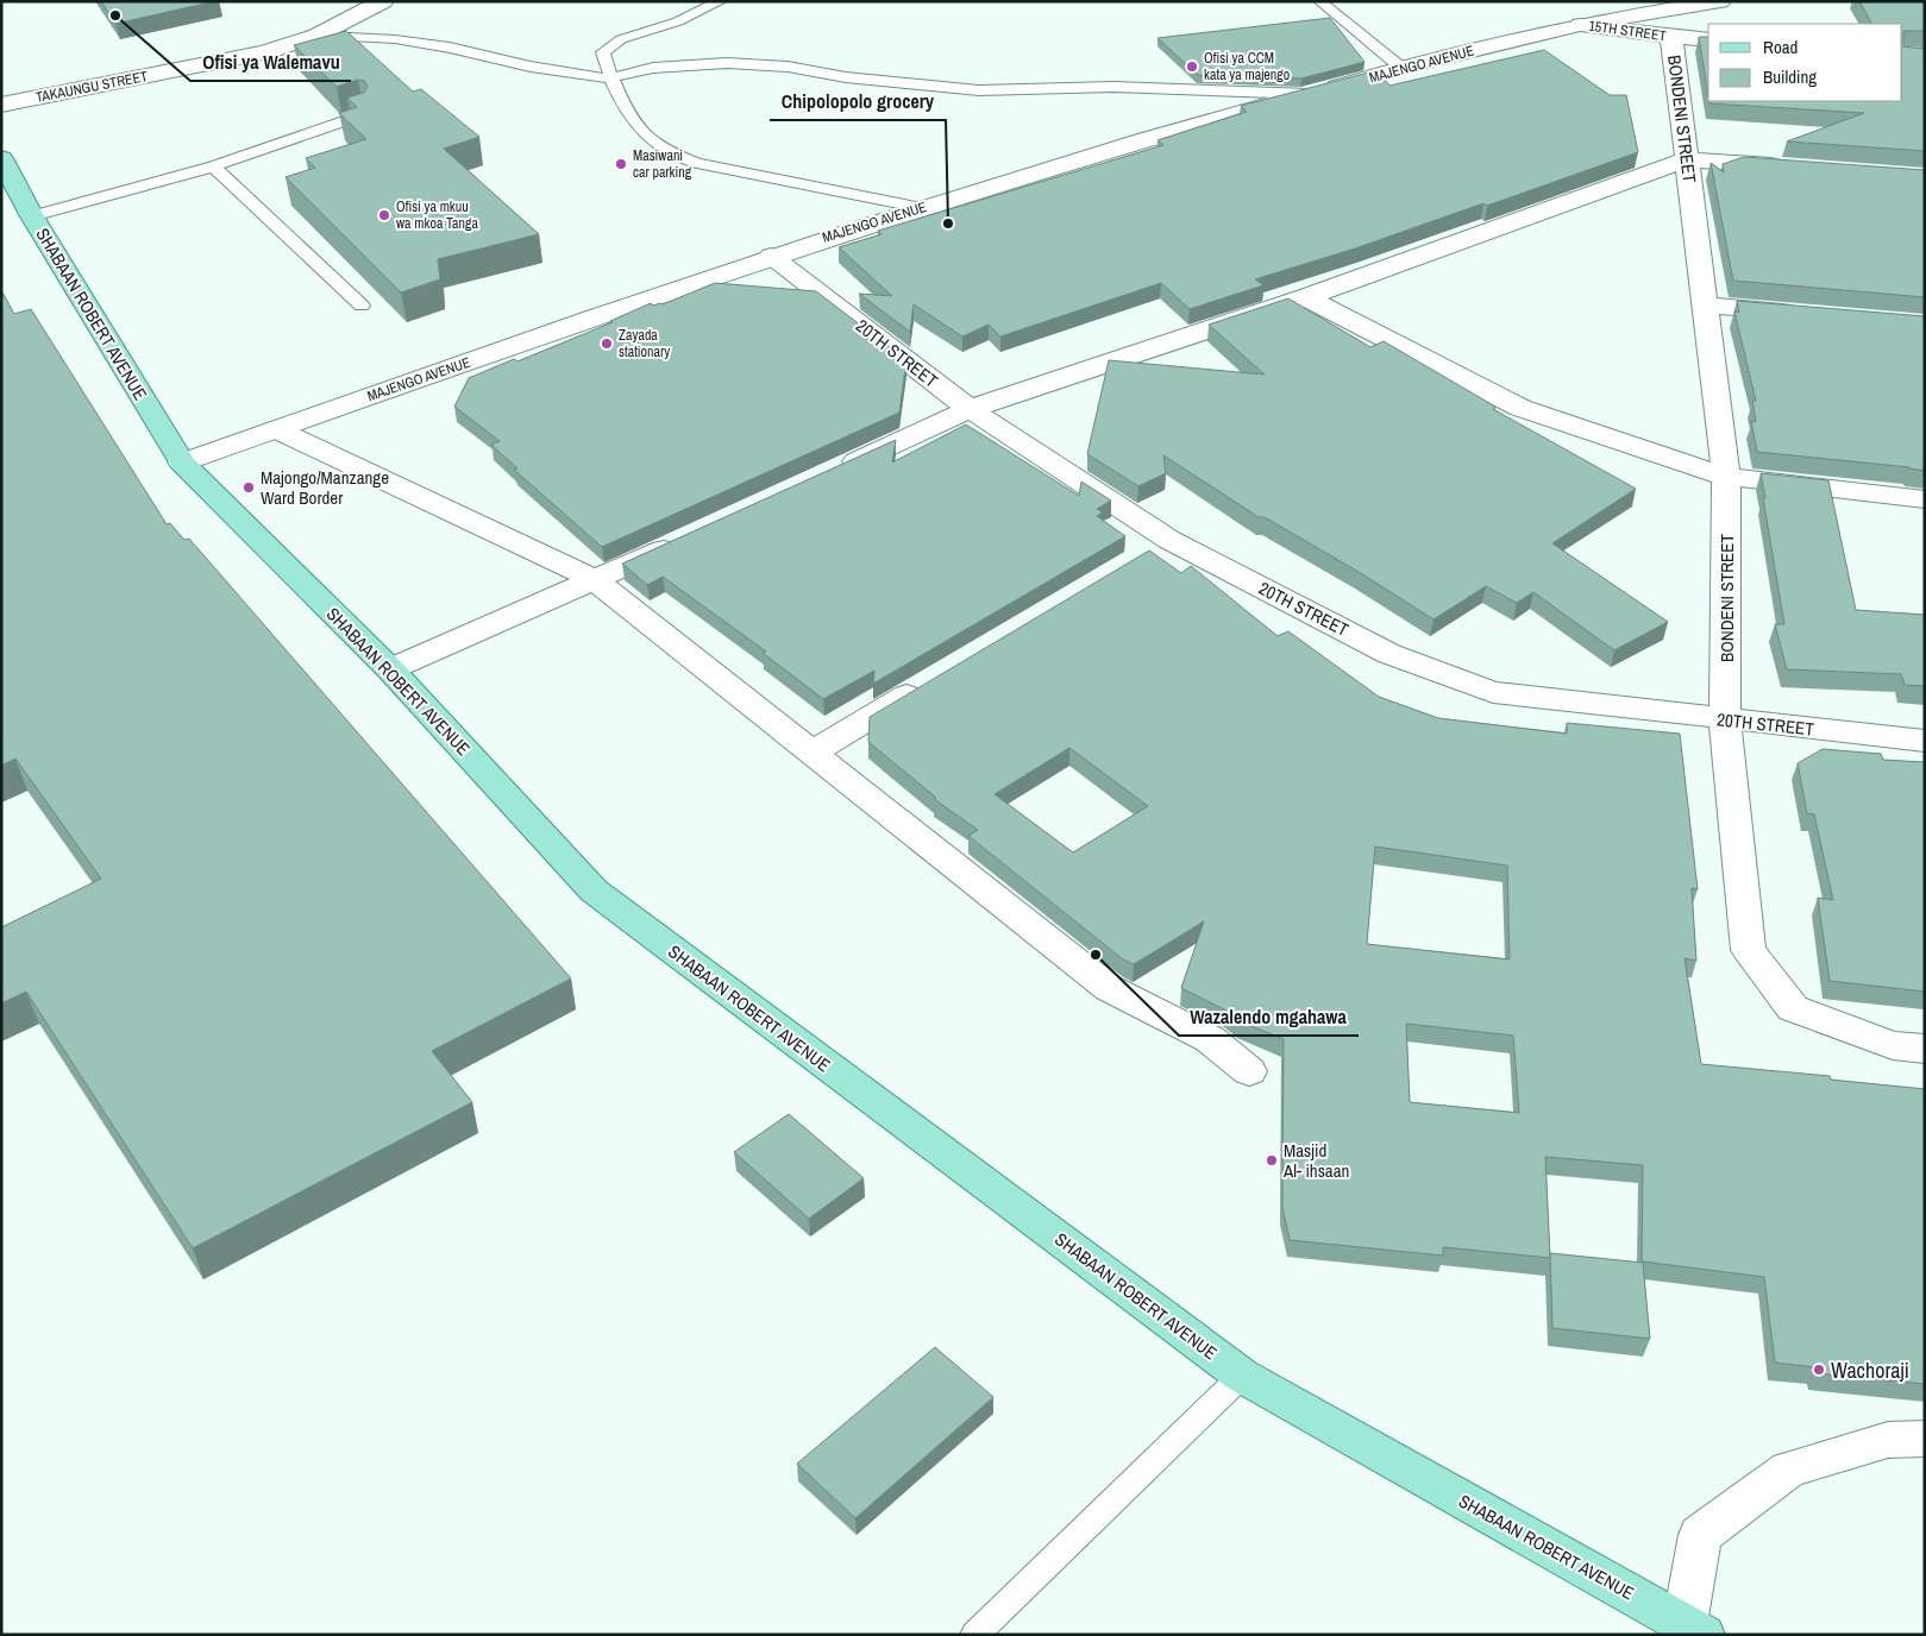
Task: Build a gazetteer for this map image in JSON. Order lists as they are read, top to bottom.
{
  "streets": {
    "main road": ["SHABAAN ROBERT AVENUE"],
    "street": [
      "15TH STREET",
      "MAJENGO AVENUE",
      "TAKAUNGU STREET",
      "BONDENI STREET",
      "20TH STREET"
    ]
  },
  "crossings": [
    ["15TH STREET", "MAJENGO AVENUE"],
    ["15TH STREET", "BONDENI STREET"],
    ["MAJENGO AVENUE", "SHABAAN ROBERT AVENUE"],
    ["MAJENGO AVENUE", "20TH STREET"],
    ["BONDENI STREET", "20TH STREET"]
  ],
  "places": [
    "Ofisi ya Walemavu",
    "Ofisi ya CCM kata ya majengo",
    "Masiwani car parking",
    "Ofisi ya mkuu wa mkoa Tanga",
    "Chipolopolo grocery",
    "Zayada stationary",
    "Majongo/Manzange Ward Border",
    "Wazalendo mgahawa",
    "Masjid Al- ihsaan",
    "Wachoraji"
  ],
  "legend": ["Road", "Building"]
}
